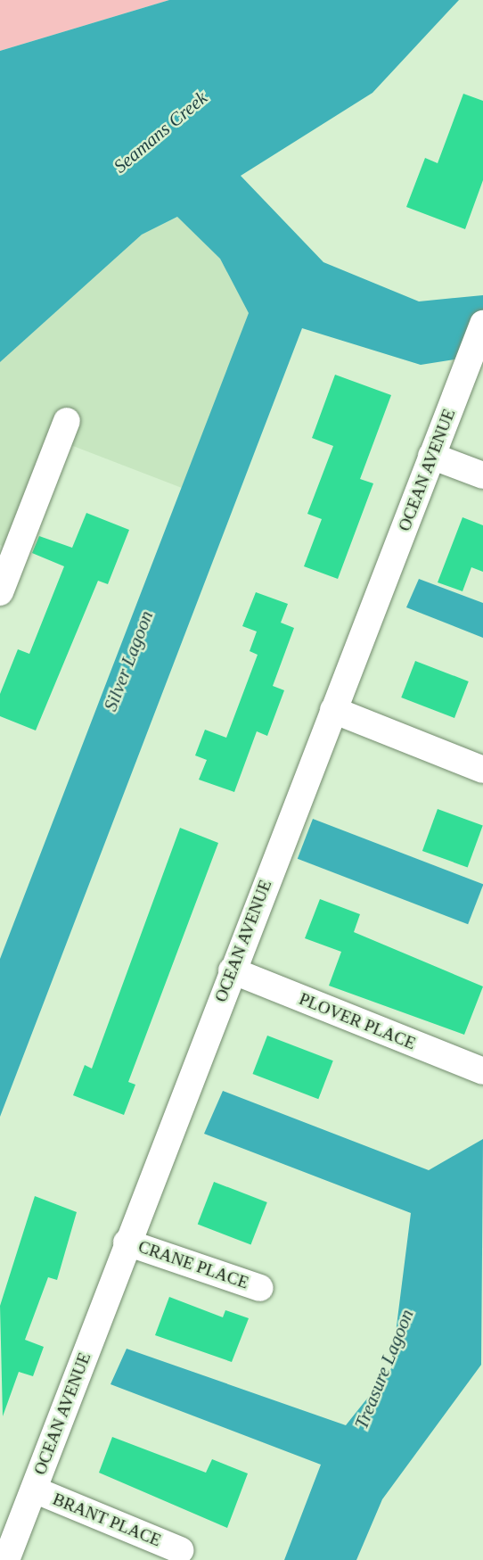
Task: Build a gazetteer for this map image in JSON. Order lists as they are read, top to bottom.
{
  "streets": {
    "street": [
      "OCEAN AVENUE",
      "PLOVER PLACE",
      "CRANE PLACE",
      "BRANT PLACE"
    ]
  },
  "crossings": [
    ["OCEAN AVENUE", "PLOVER PLACE"],
    ["OCEAN AVENUE", "CRANE PLACE"],
    ["OCEAN AVENUE", "BRANT PLACE"]
  ],
  "water": ["Seamans Creek", "Silver Lagoon", "Treasure Lagoon"]
}
